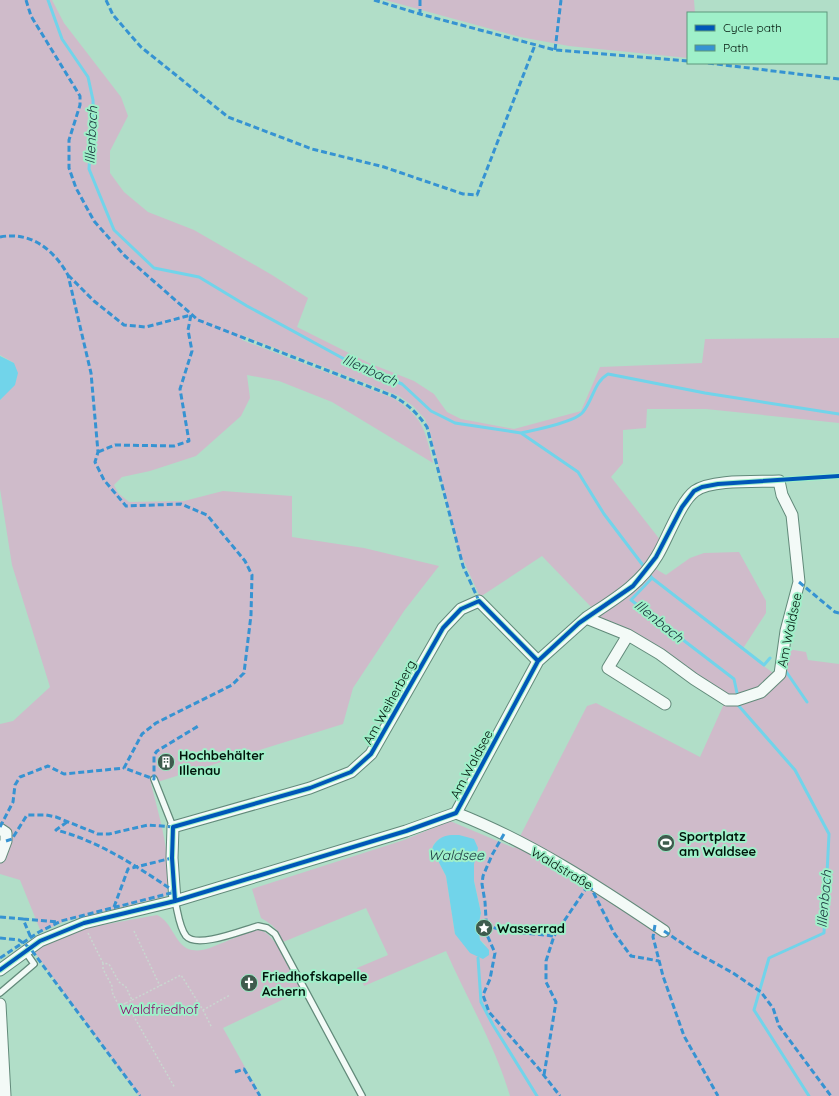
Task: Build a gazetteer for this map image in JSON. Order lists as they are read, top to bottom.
{
  "streets": {
    "street": ["Am Waldsee", "Am Weiherberg", "Waldstraße"]
  },
  "crossings": [
    ["Am Waldsee", "Am Weiherberg"],
    ["Am Waldsee", "Waldstraße"]
  ],
  "water": ["Illenbach", "Waldsee"],
  "parks": ["Waldfriedhof"],
  "places": {
    "building": ["Hochbehälter Illenau"],
    "sports": ["Sportplatz am Waldsee"],
    "place": ["Wasserrad"],
    "church": ["Friedhofskapelle Achern"]
  },
  "legend": ["Cycle path", "Path"]
}
